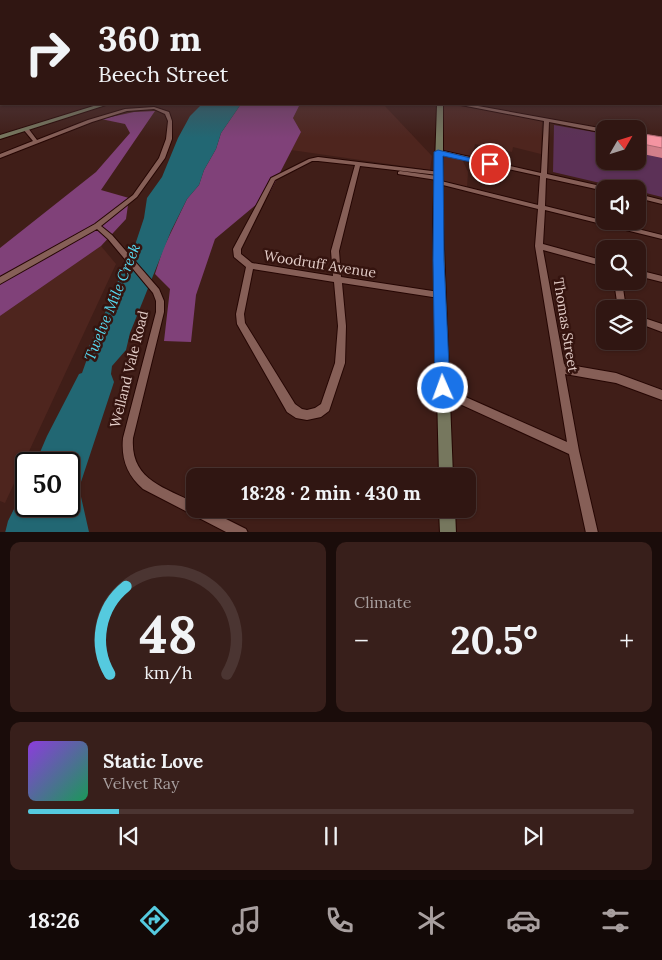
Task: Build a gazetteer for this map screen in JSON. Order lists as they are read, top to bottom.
{
  "streets": {
    "street": ["Woodruff Avenue", "Thomas Street", "Welland Vale Road"]
  },
  "water": ["Twelve Mile Creek"],
  "north": "top right",
  "page": {
    "turn": ["360 m", "Beech Street"],
    "limit": "50",
    "trip": "18:28 · 2 min · 430 m",
    "tile": "Climate",
    "heat": ["−", "20.5°", "+"],
    "song": ["Static Love", "Velvet Ray"],
    "tabs": "18:26",
    "gauge": ["48", "km/h"]
  }
}
